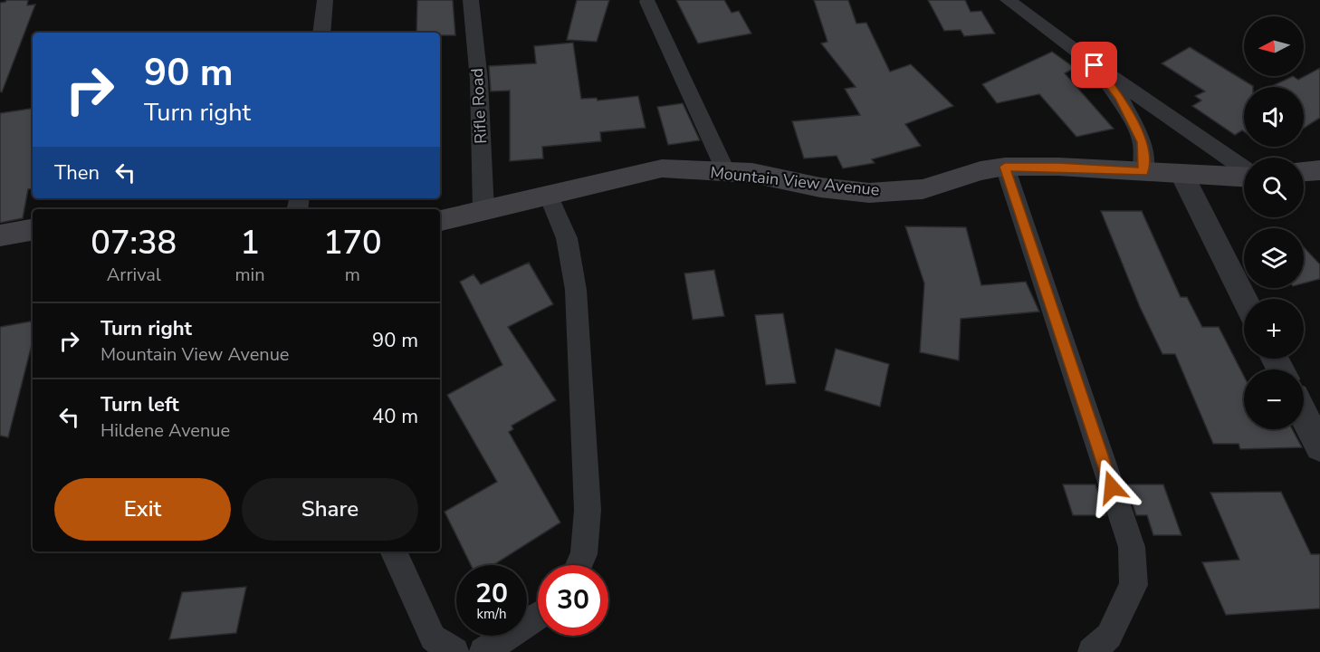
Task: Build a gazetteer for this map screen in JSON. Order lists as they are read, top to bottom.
{
  "streets": {
    "main road": ["Mountain View Avenue"],
    "street": ["Rifle Road"]
  },
  "crossings": [
    ["Rifle Road", "Mountain View Avenue"]
  ],
  "north": "left",
  "page": {
    "map_buttons": ["+", "−"],
    "turn": ["90 m", "Turn right"],
    "then": "Then",
    "eta": [
      "07:38",
      "Arrival",
      "1",
      "min",
      "170",
      "m"
    ],
    "list": [
      {
        "name": "Turn right",
        "note": "Mountain View Avenue",
        "value": "90 m"
      },
      {
        "name": "Turn left",
        "note": "Hildene Avenue",
        "value": "40 m"
      }
    ],
    "buttons": ["Exit", "Share"],
    "speed": "20 km/h",
    "limit": "30"
  }
}
